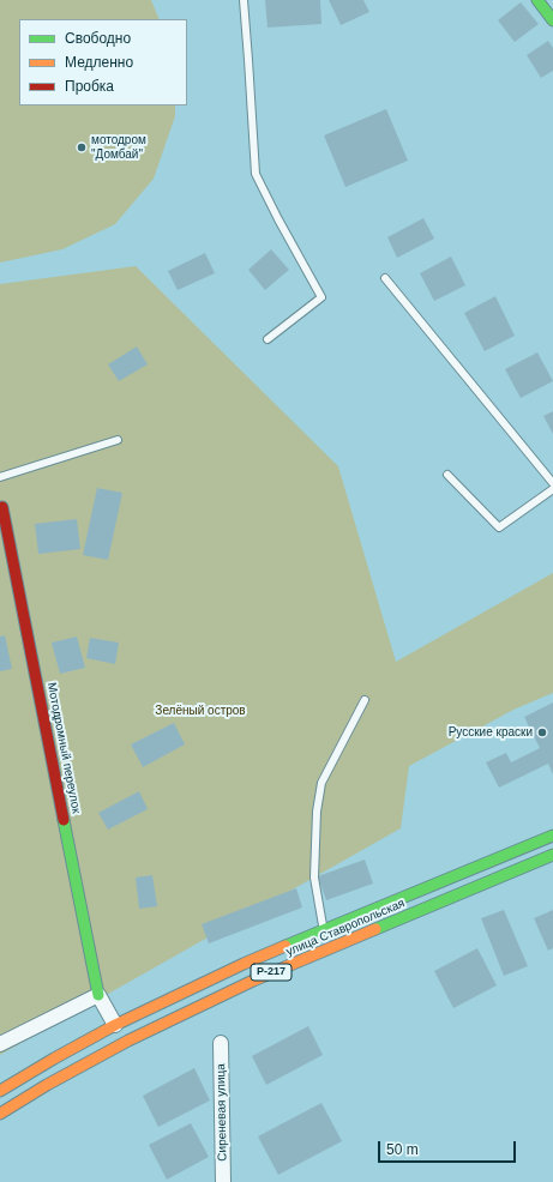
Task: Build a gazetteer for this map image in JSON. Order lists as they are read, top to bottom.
{
  "streets": {
    "main road": ["Мотодромный переулок", "улица Ставропольская", "Р-217"],
    "street": ["Сиреневая улица"]
  },
  "parks": ["Зелёный остров"],
  "places": ["мотодром \"Домбай\"", "Русские краски"],
  "legend": ["Свободно", "Медленно", "Пробка"],
  "scale_bar": "50 m"
}
